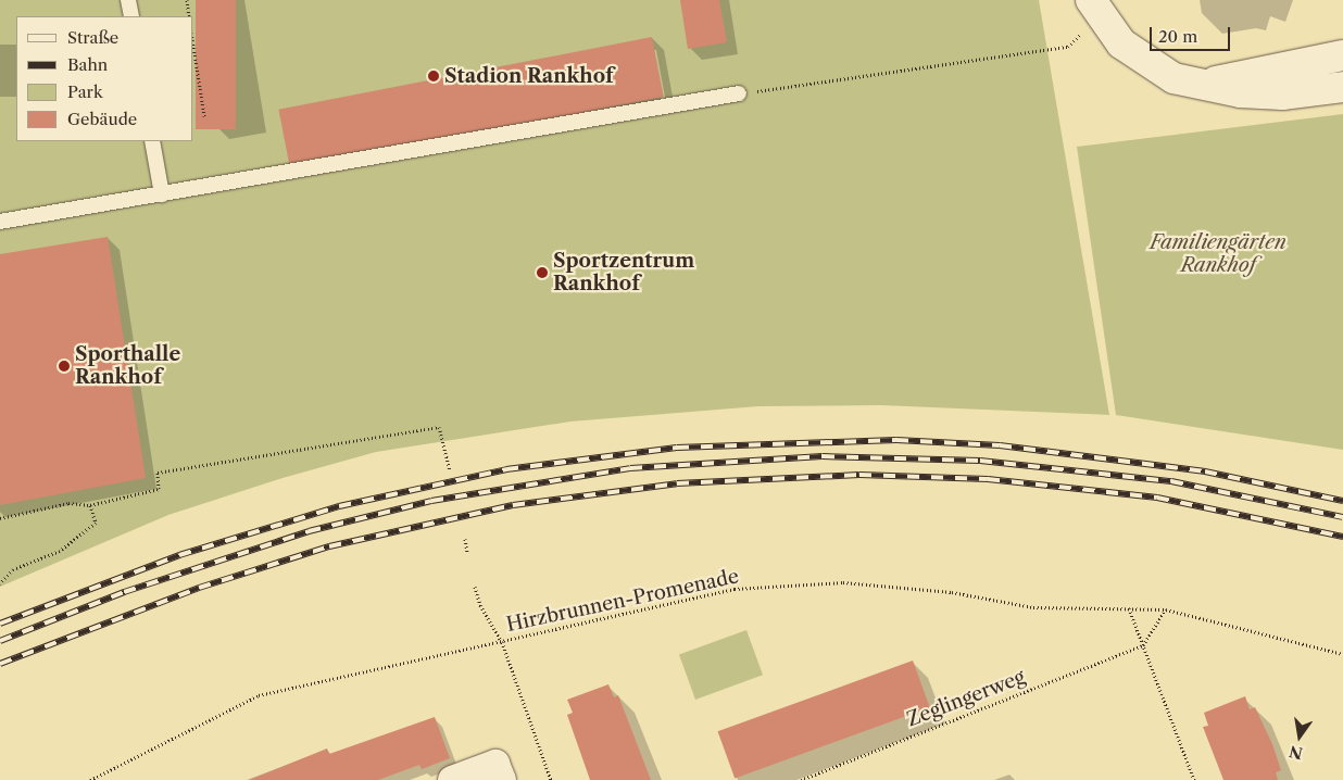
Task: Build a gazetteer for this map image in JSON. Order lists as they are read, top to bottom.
{
  "streets": {
    "path": ["Hirzbrunnen-Promenade", "Zeglingerweg"]
  },
  "parks": ["Familiengärten Rankhof"],
  "places": ["Stadion Rankhof", "Sportzentrum Rankhof", "Sporthalle Rankhof"],
  "legend": [
    "Straße",
    "Bahn",
    "Park",
    "Gebäude"
  ],
  "scale_bar": "20 m",
  "north": "bottom"
}
